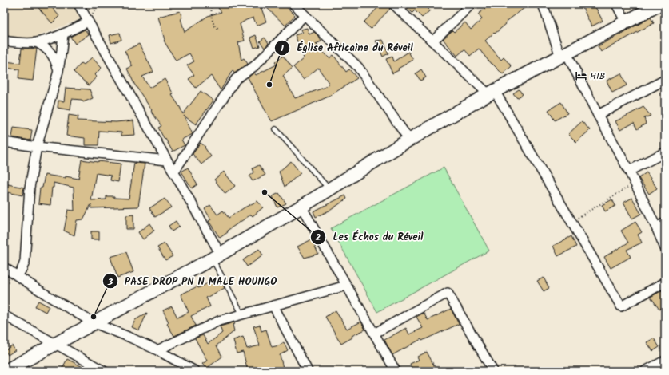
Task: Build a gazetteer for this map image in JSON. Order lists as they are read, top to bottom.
{
  "places": {
    "hotel": ["HIB"],
    "other": ["Église Africaine du Réveil", "Les Échos du Réveil", "PASE DROP PN N MALE HOUNGO"]
  }
}
